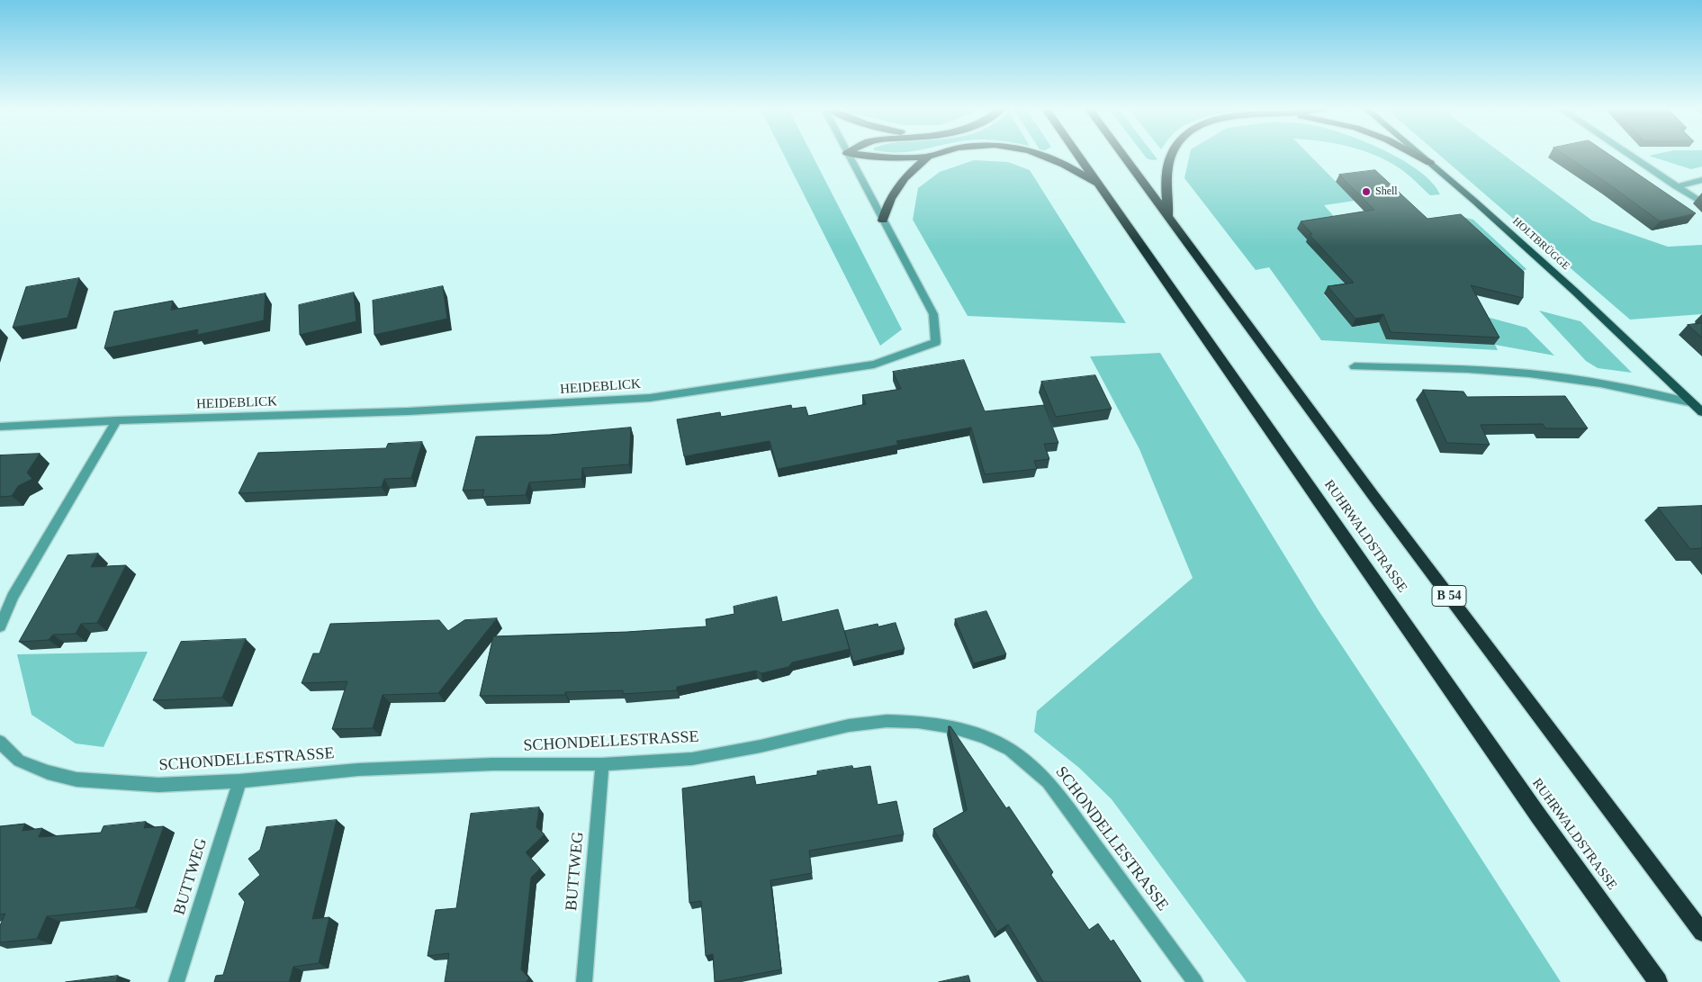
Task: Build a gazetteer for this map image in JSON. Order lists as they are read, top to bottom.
{
  "streets": {
    "highway": ["RUHRWALDSTRASSE", "B 54"],
    "main road": ["HOLTBRÜGGE"],
    "street": ["HEIDEBLICK", "SCHONDELLESTRASSE", "BUTTWEG"]
  },
  "crossings": [
    ["SCHONDELLESTRASSE", "BUTTWEG"]
  ],
  "places": ["Shell"]
}
